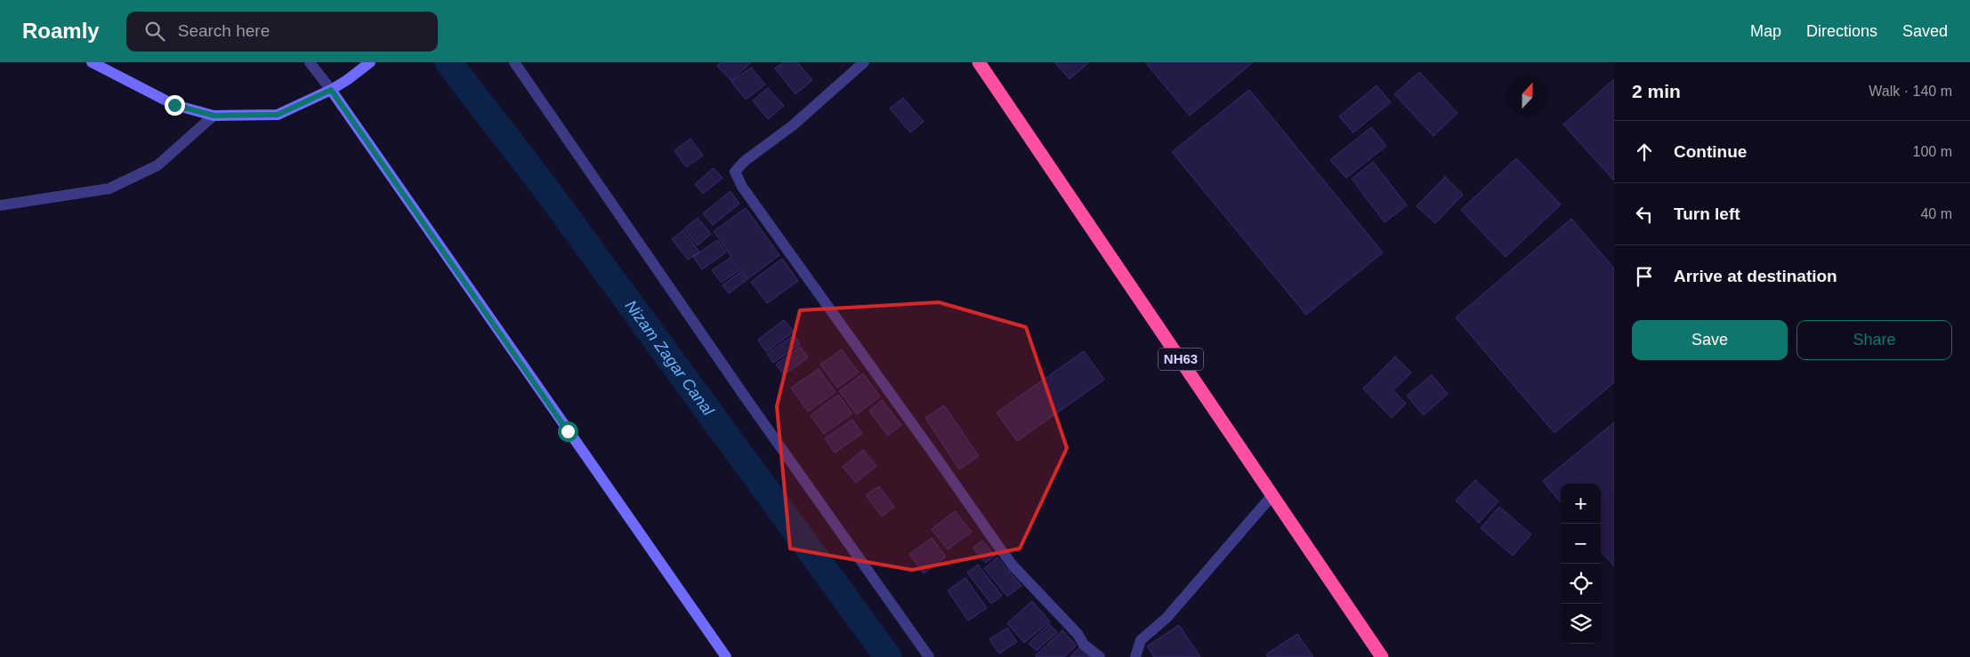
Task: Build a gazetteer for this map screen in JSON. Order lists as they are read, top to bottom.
{
  "streets": {
    "highway": ["NH63"]
  },
  "water": ["Nizam Zagar Canal"],
  "north": "top",
  "page": {
    "header": "Roamly",
    "search": "Search here",
    "nav": ["Map", "Directions", "Saved"],
    "heading": ["2 min", "Walk · 140 m"],
    "list": [
      ["Continue", "100 m"],
      ["Turn left", "40 m"],
      "Arrive at destination"
    ],
    "buttons": ["Save", "Share"],
    "map_buttons": ["+", "−"]
  }
}
